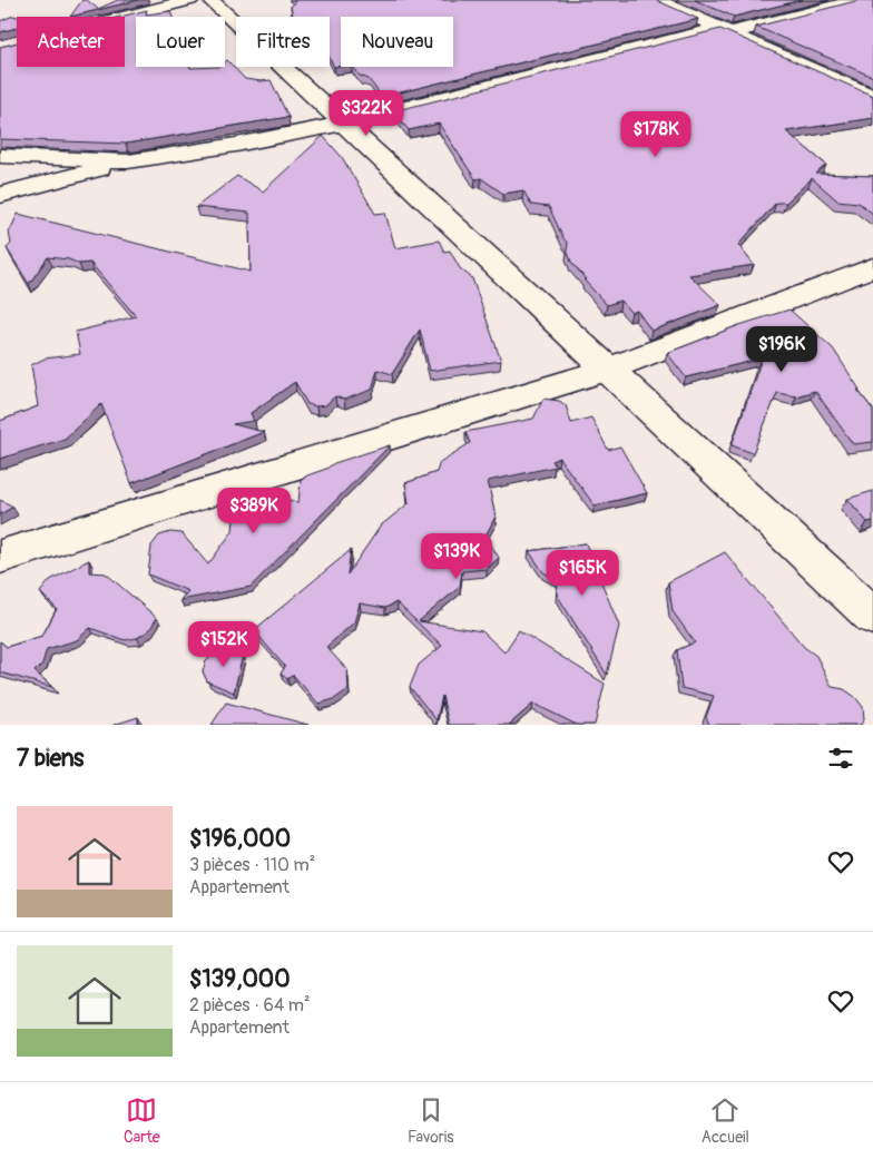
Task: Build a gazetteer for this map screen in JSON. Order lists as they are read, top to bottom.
{
  "page": {
    "chip": [
      "Acheter",
      "Louer",
      "Filtres",
      "Nouveau"
    ],
    "price": [
      "$322K",
      "$178K",
      "$196K",
      "$389K",
      "$139K",
      "$165K",
      "$152K"
    ],
    "heading": "7 biens",
    "list": [
      {
        "name": "$196,000",
        "note": "3 pièces · 110 m² · Appartement"
      },
      {
        "name": "$139,000",
        "note": "2 pièces · 64 m² · Appartement"
      }
    ],
    "tabs": ["Carte", "Favoris", "Accueil"]
  }
}
